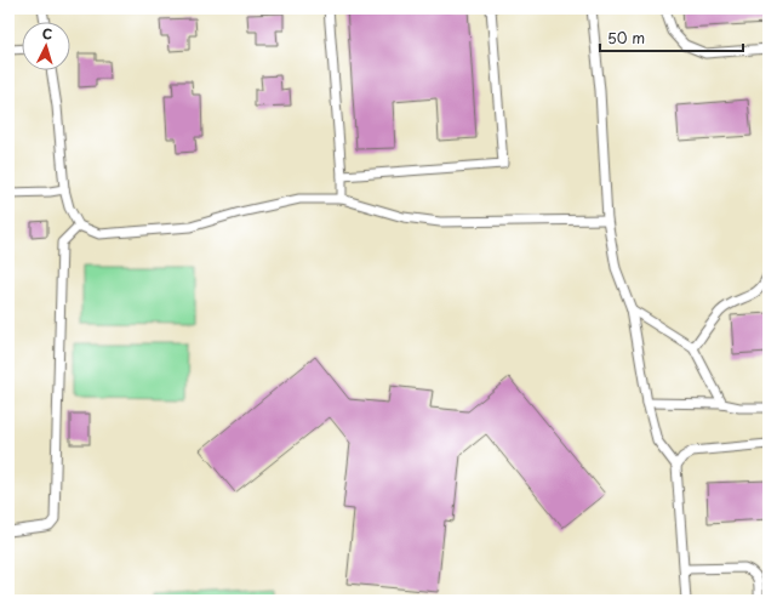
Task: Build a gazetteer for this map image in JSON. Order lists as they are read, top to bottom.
{
  "scale_bar": "50 m",
  "north": "top"
}
